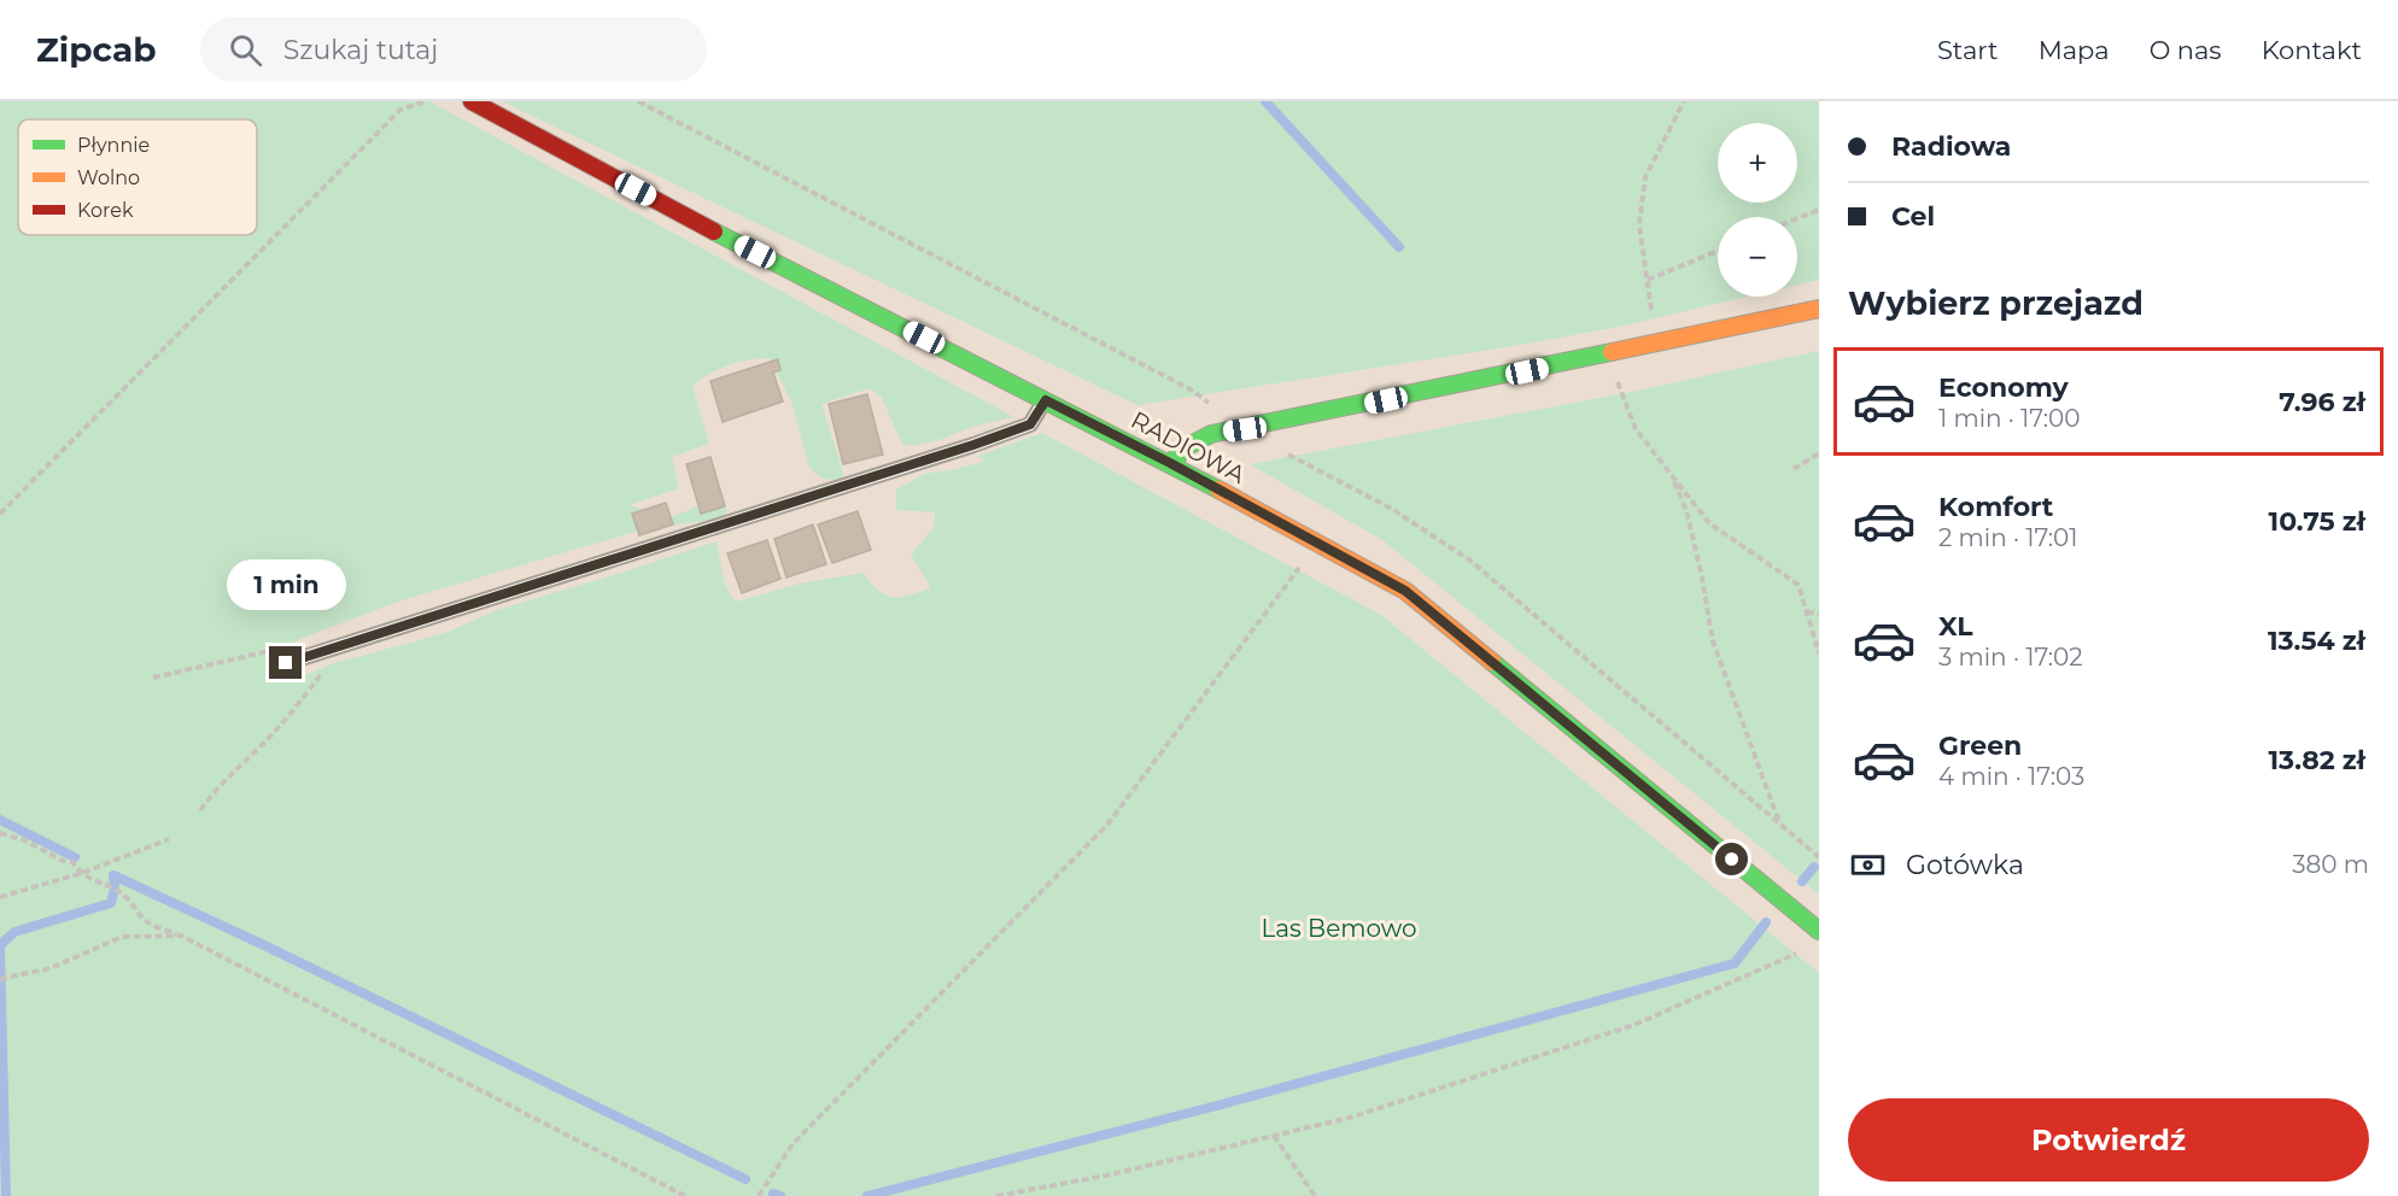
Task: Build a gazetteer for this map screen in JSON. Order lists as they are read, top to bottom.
{
  "streets": {
    "main road": ["RADIOWA"]
  },
  "parks": ["Las Bemowo"],
  "legend": ["Płynnie", "Wolno", "Korek"],
  "page": {
    "header": "Zipcab",
    "search": "Szukaj tutaj",
    "nav": [
      "Start",
      "Mapa",
      "O nas",
      "Kontakt"
    ],
    "banner": ["Radiowa", "Cel"],
    "map_buttons": ["+", "−"],
    "heading": "Wybierz przejazd",
    "list": [
      {
        "name": "Economy",
        "note": "1 min · 17:00",
        "value": "7.96 zł"
      },
      {
        "name": "Komfort",
        "note": "2 min · 17:01",
        "value": "10.75 zł"
      },
      {
        "name": "XL",
        "note": "3 min · 17:02",
        "value": "13.54 zł"
      },
      {
        "name": "Green",
        "note": "4 min · 17:03",
        "value": "13.82 zł"
      }
    ],
    "bubble": "1 min",
    "pay": ["Gotówka", "380 m"],
    "buttons": "Potwierdź"
  }
}
